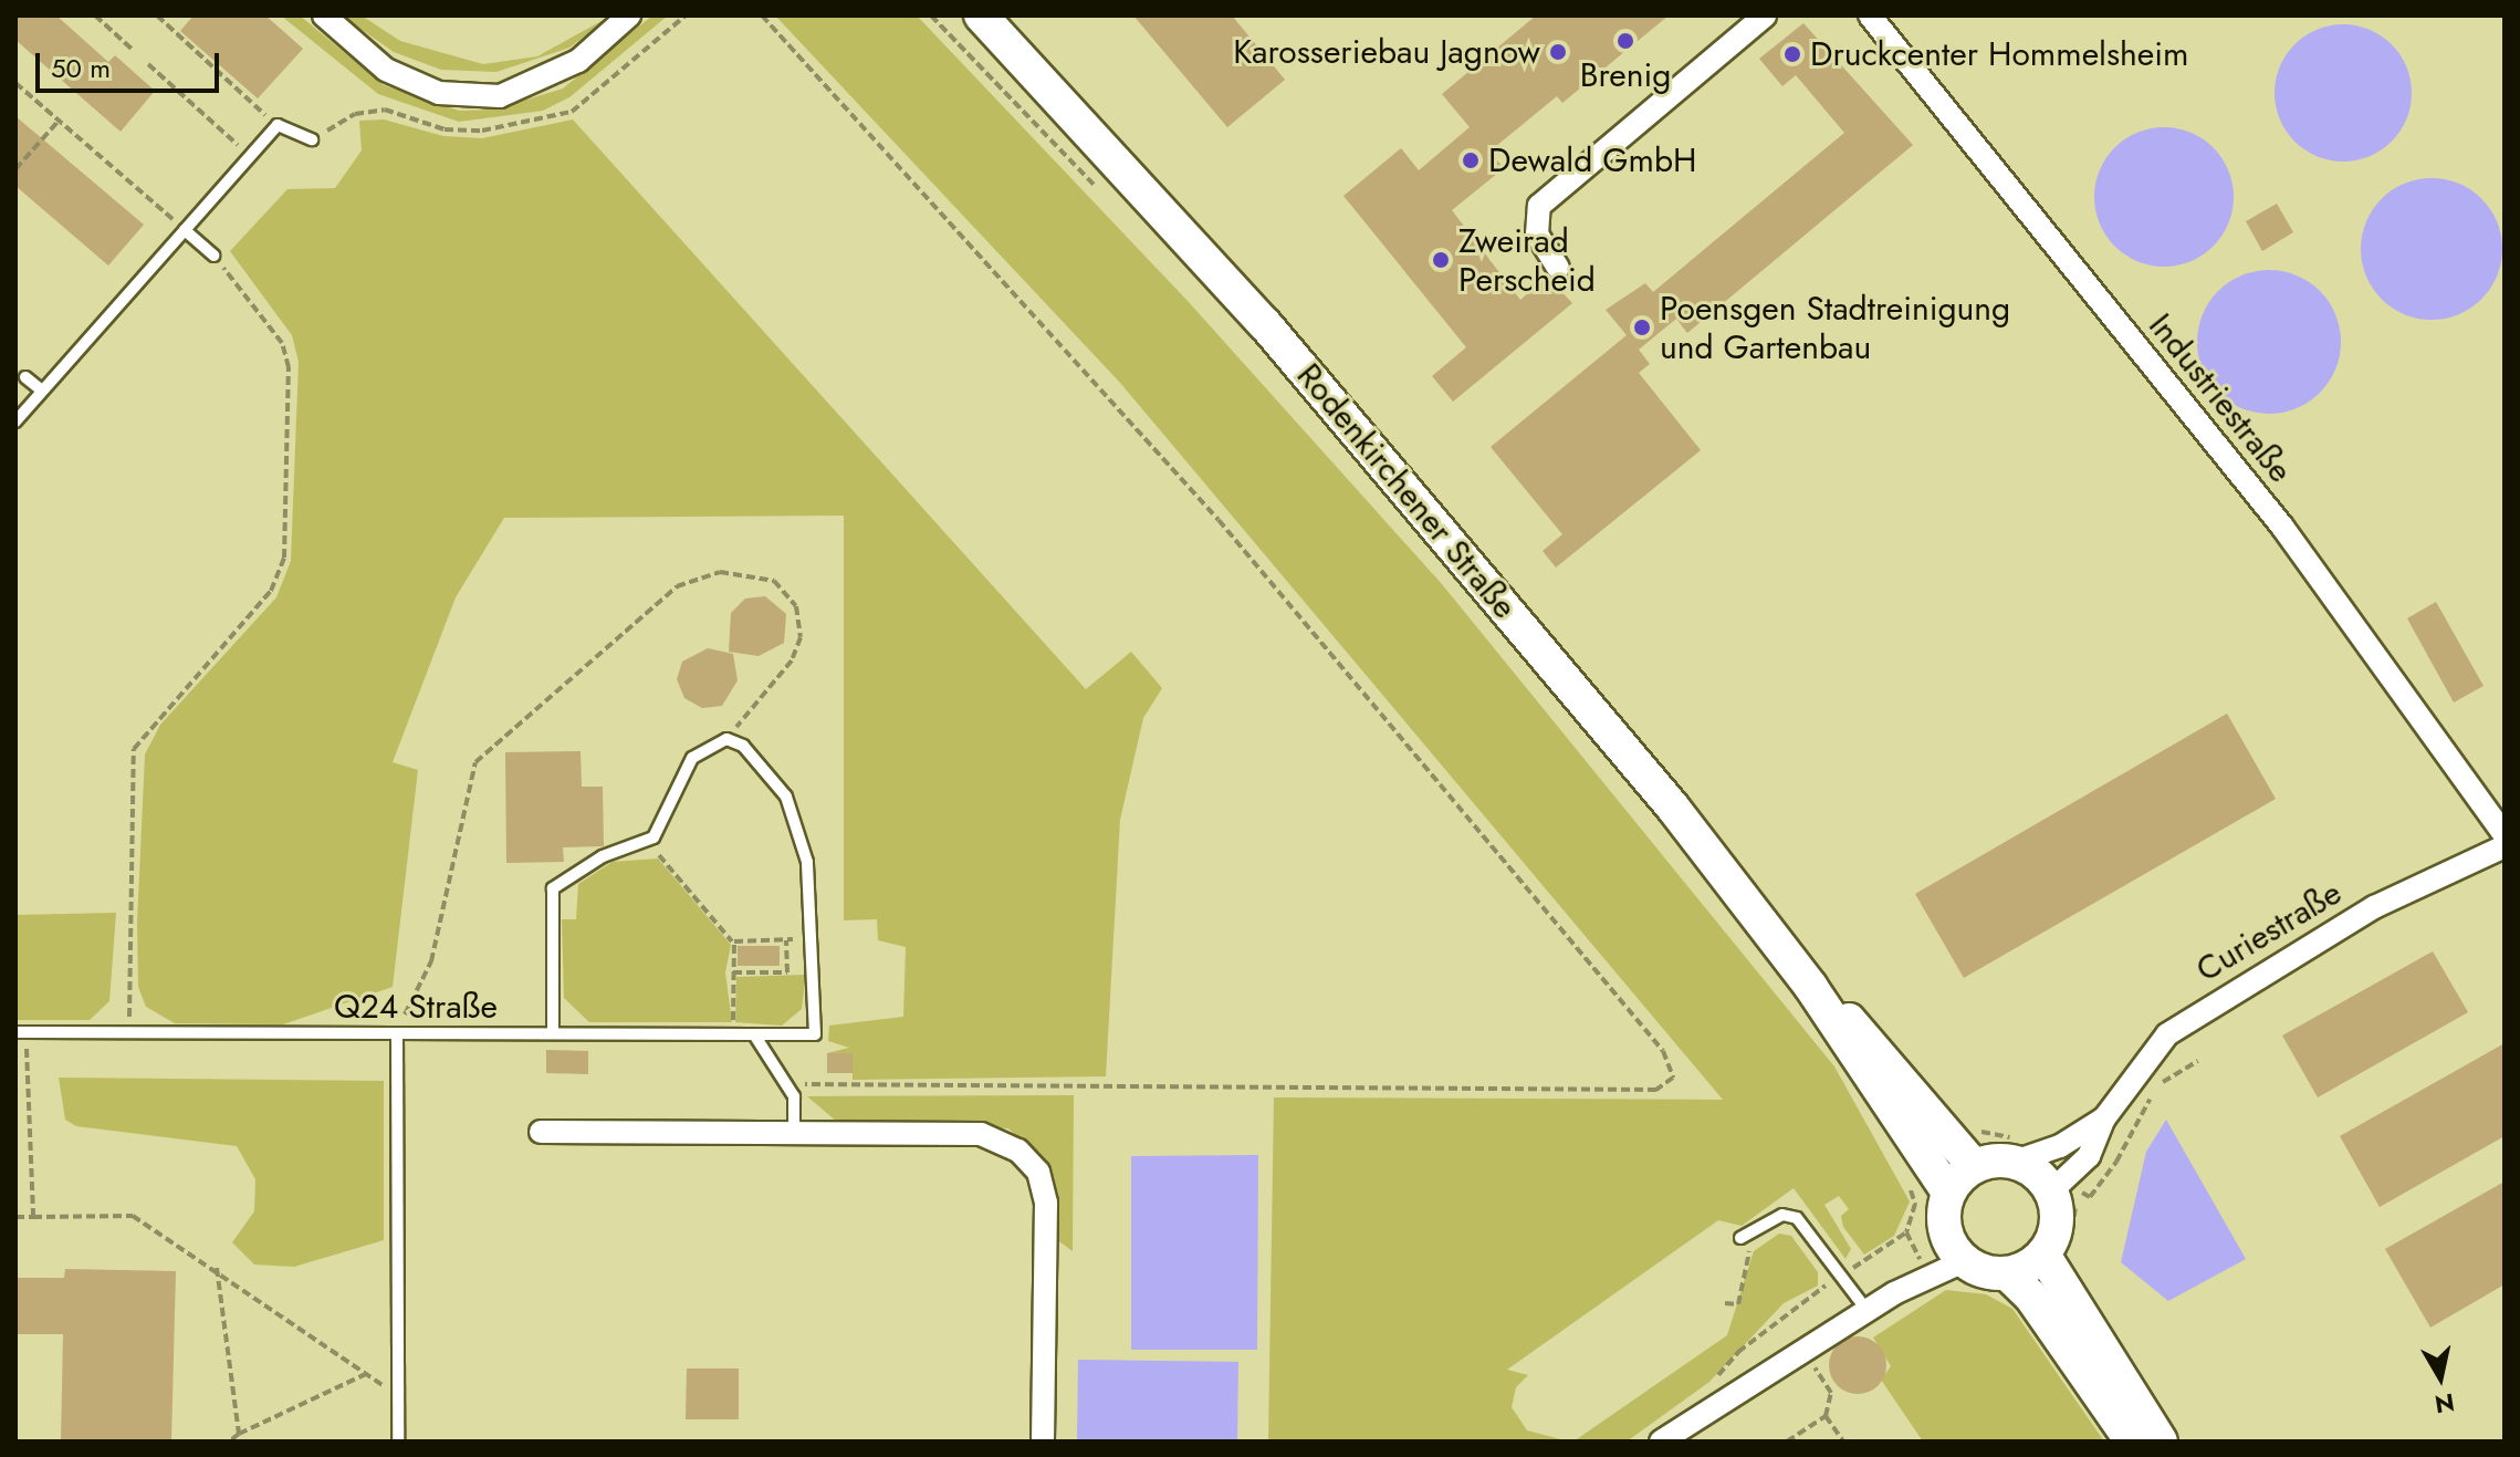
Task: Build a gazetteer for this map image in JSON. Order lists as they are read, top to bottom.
{
  "streets": {
    "main road": ["Rodenkirchener Straße"],
    "street": ["Industriestraße", "Curiestraße"],
    "lane": ["Q24 Straße"]
  },
  "crossings": [
    ["Rodenkirchener Straße", "Curiestraße"]
  ],
  "places": [
    "Brenig",
    "Karosseriebau Jagnow",
    "Druckcenter Hommelsheim",
    "Dewald GmbH",
    "Zweirad Perscheid",
    "Poensgen Stadtreinigung und Gartenbau"
  ],
  "scale_bar": "50 m",
  "north": "bottom"
}
